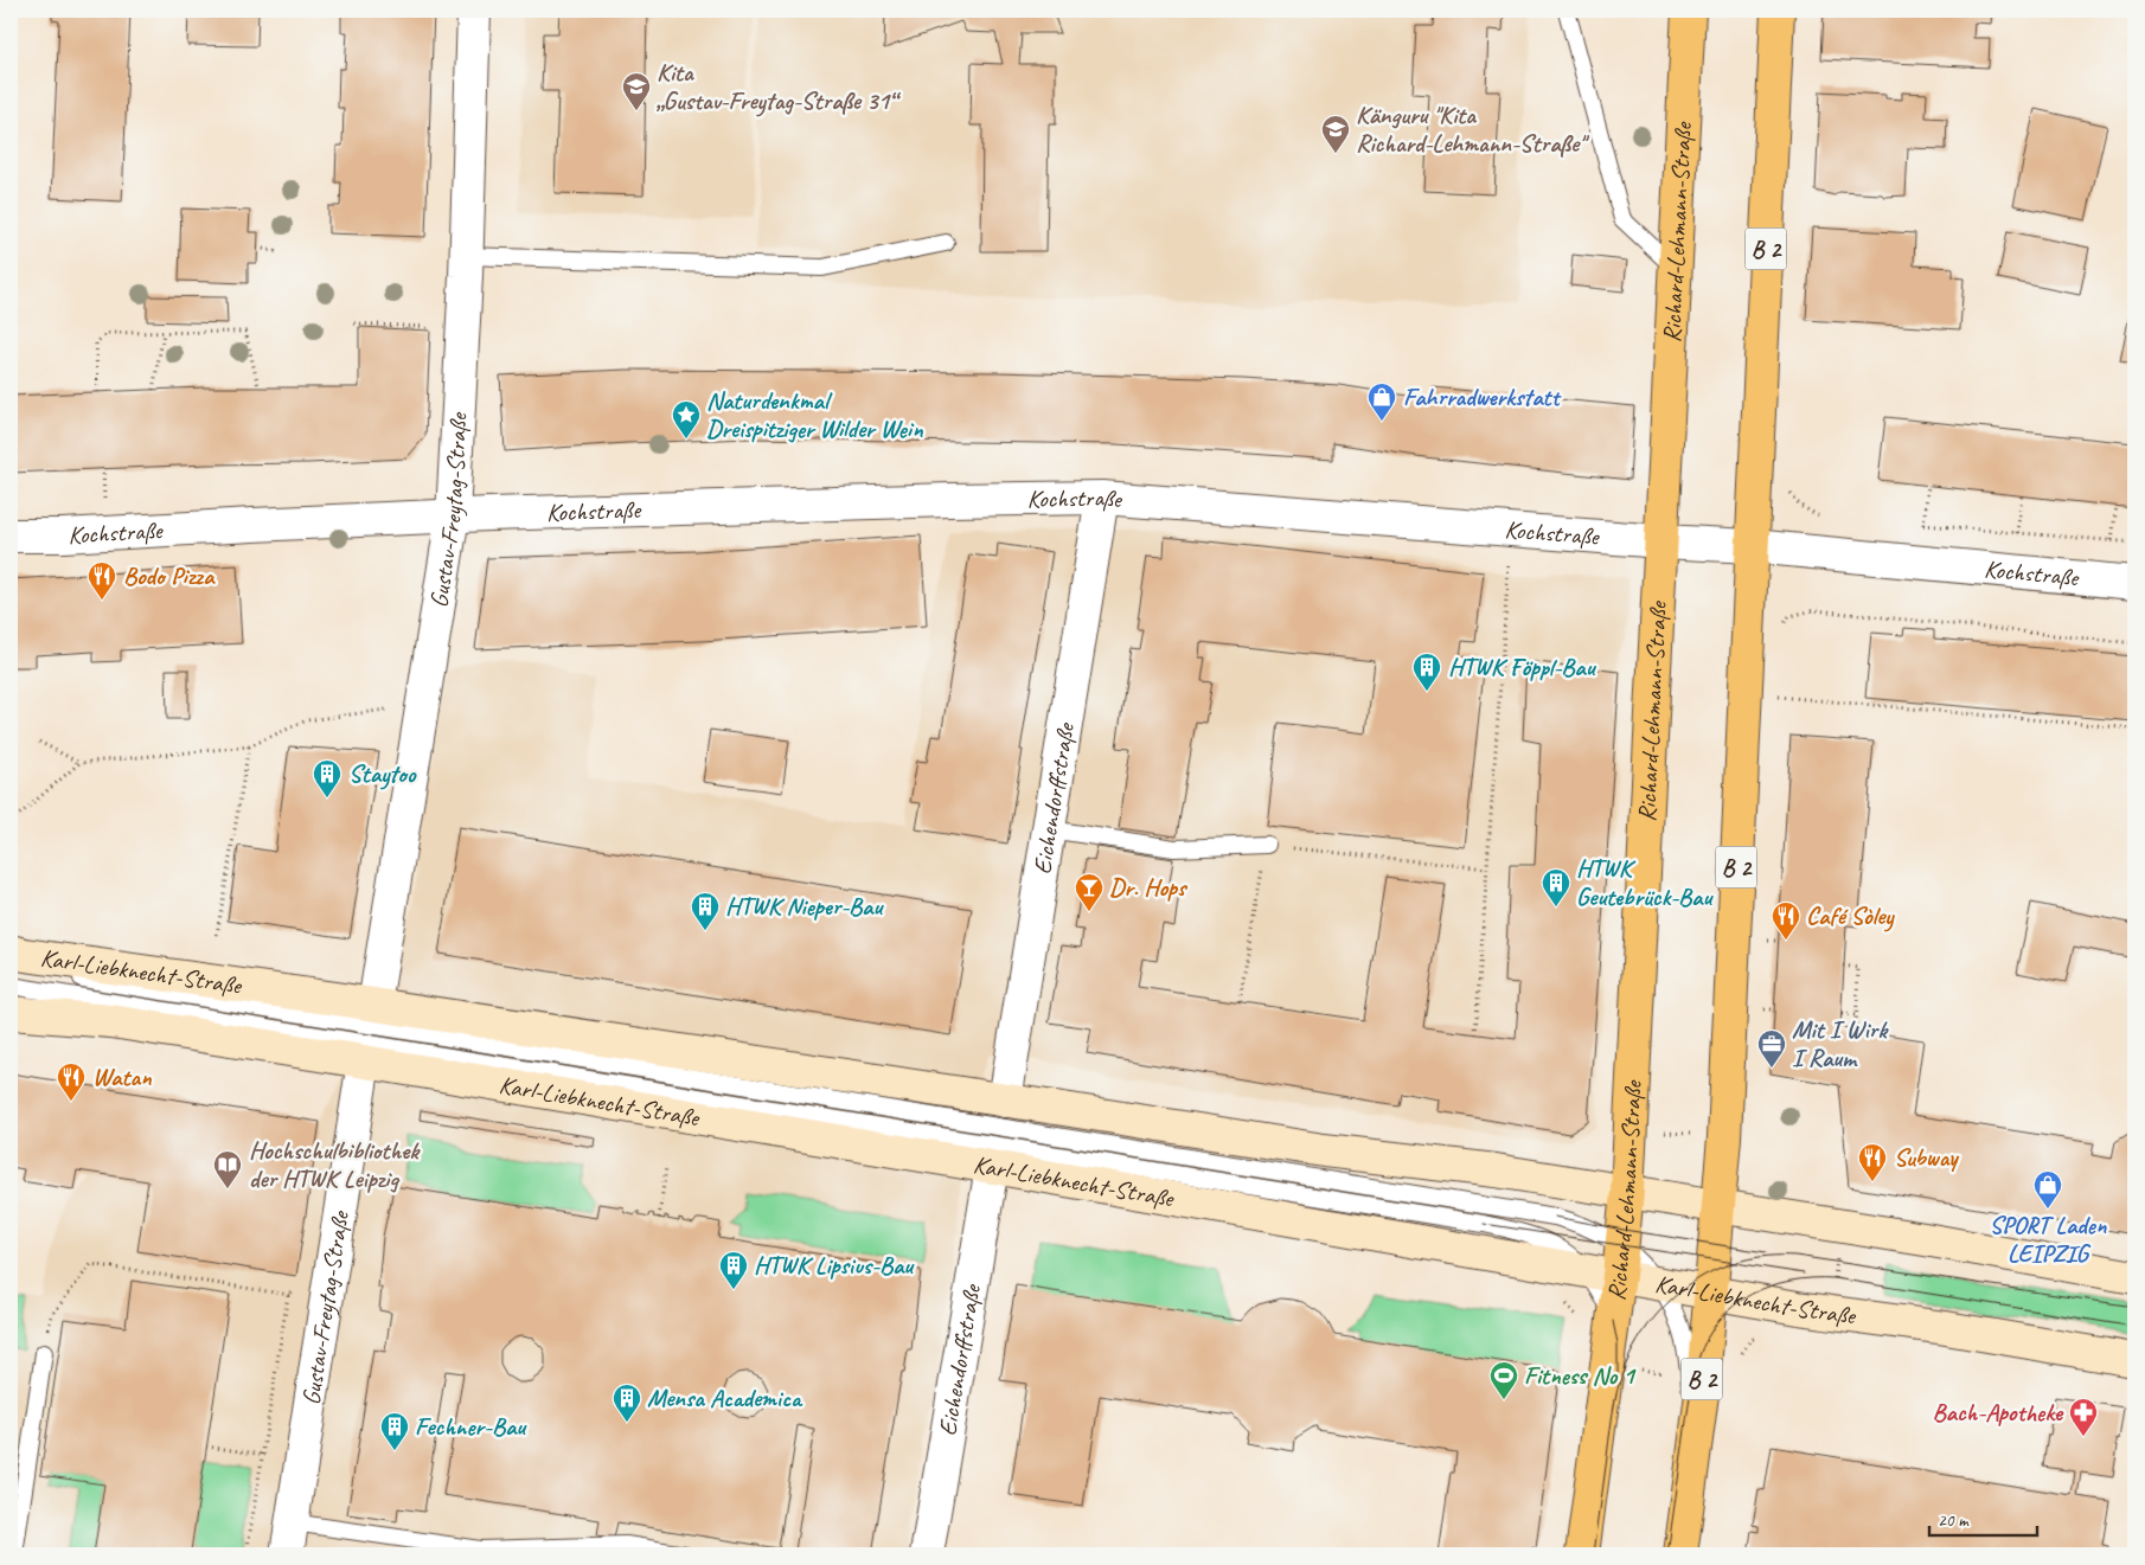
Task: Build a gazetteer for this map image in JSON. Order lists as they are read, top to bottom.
{
  "streets": {
    "main road": ["Richard-Lehmann-Straße", "B 2", "Karl-Liebknecht-Straße"],
    "street": ["Kochstraße", "Gustav-Freytag-Straße", "Eichendorffstraße"]
  },
  "crossings": [
    ["Richard-Lehmann-Straße", "Kochstraße"],
    ["Richard-Lehmann-Straße", "Karl-Liebknecht-Straße"],
    ["B 2", "Kochstraße"],
    ["B 2", "Karl-Liebknecht-Straße"],
    ["Kochstraße", "Gustav-Freytag-Straße"],
    ["Kochstraße", "Eichendorffstraße"],
    ["Gustav-Freytag-Straße", "Karl-Liebknecht-Straße"],
    ["Eichendorffstraße", "Karl-Liebknecht-Straße"]
  ],
  "places": {
    "school or university": ["Kita „Gustav-Freytag-Straße 31“", "Känguru \"Kita Richard-Lehmann-Straße\""],
    "shop": ["Fahrradwerkstatt", "SPORT Laden LEIPZIG"],
    "place": ["Naturdenkmal Dreispitziger Wilder Wein"],
    "restaurant": [
      "Bodo Pizza",
      "Café Sòley",
      "Watan",
      "Subway"
    ],
    "building": [
      "HTWK Föppl-Bau",
      "Staytoo",
      "HTWK Geutebrück-Bau",
      "HTWK Nieper-Bau",
      "HTWK Lipsius-Bau",
      "Mensa Academica",
      "Fechner-Bau"
    ],
    "bar": ["Dr. Hops"],
    "office": ["Mit I Wirk I Raum"],
    "library": ["Hochschulbibliothek der HTWK Leipzig"],
    "sports": ["Fitness No 1"],
    "pharmacy": ["Bach-Apotheke"]
  },
  "scale_bar": "20 m"
}
